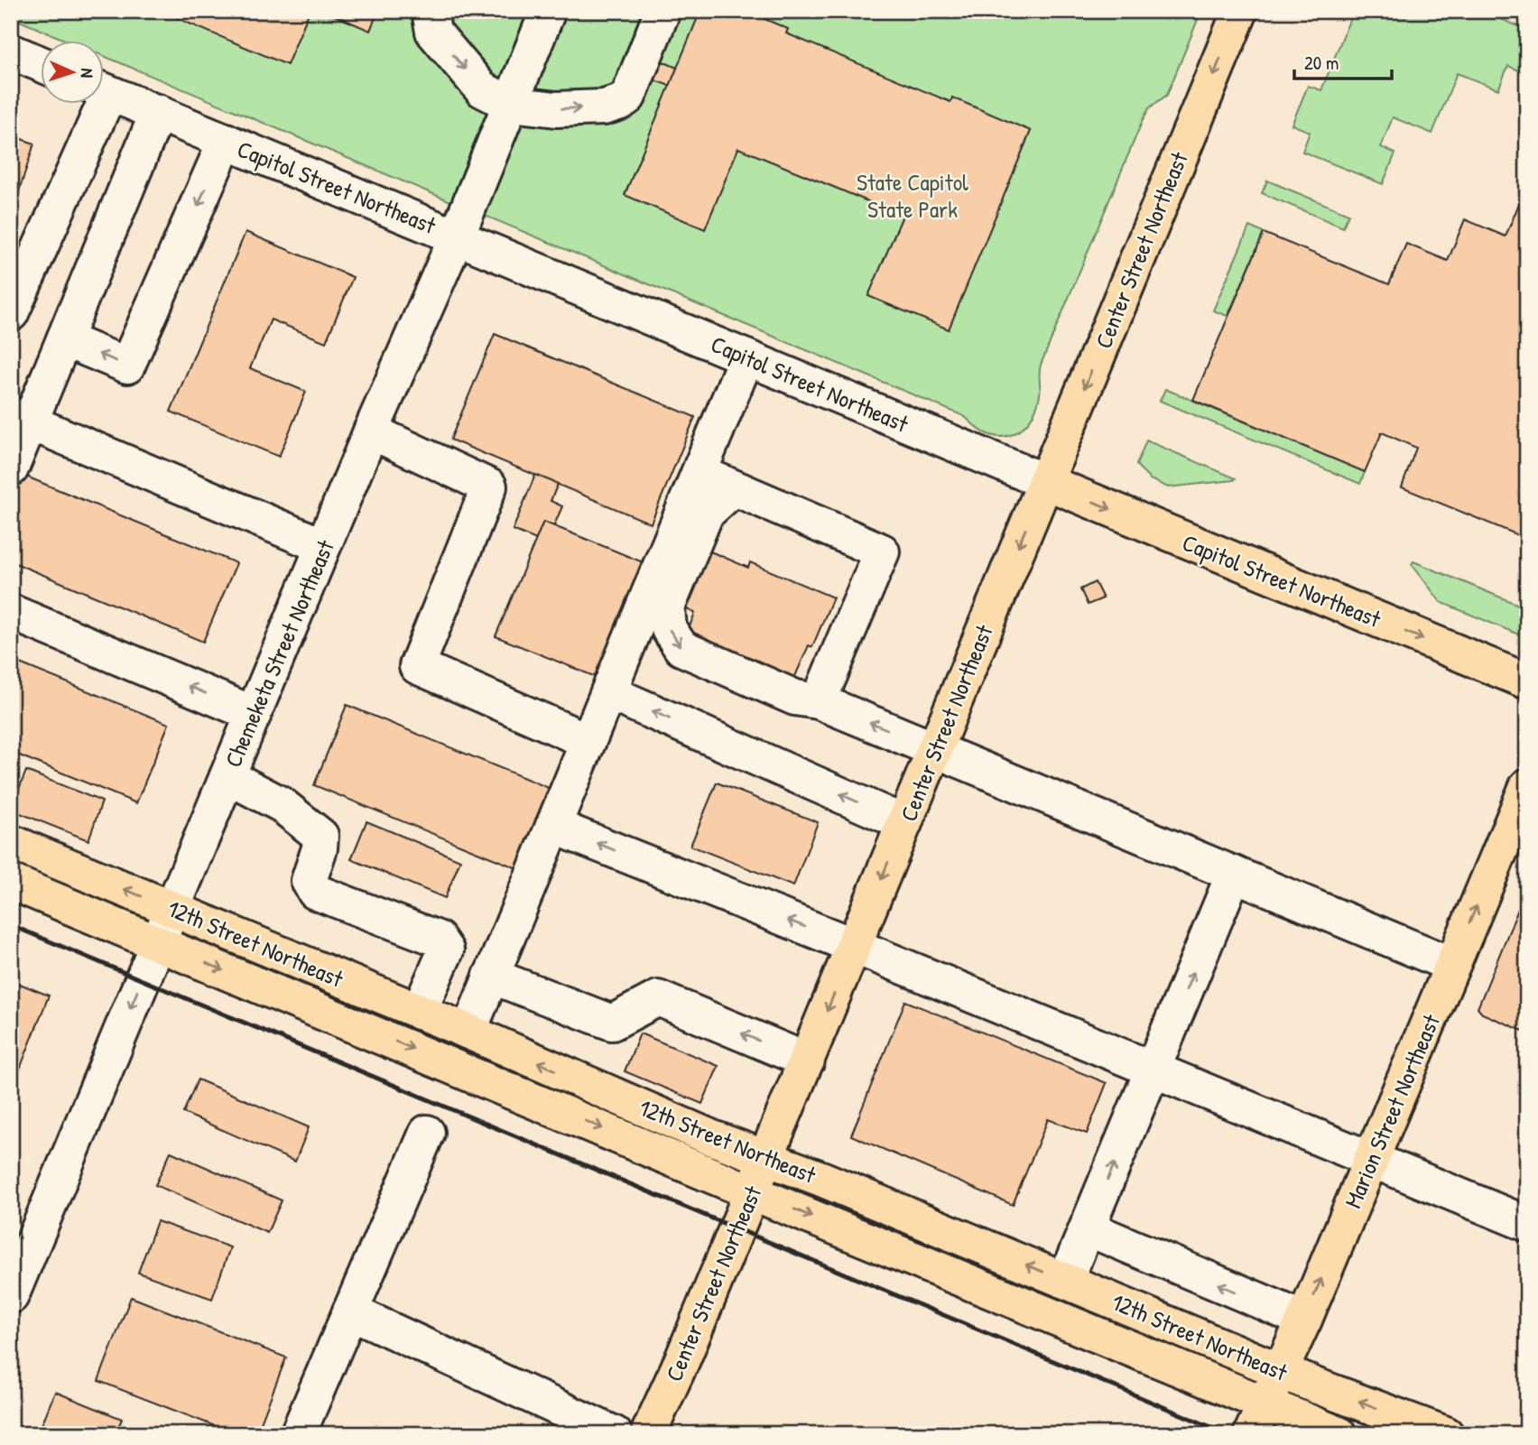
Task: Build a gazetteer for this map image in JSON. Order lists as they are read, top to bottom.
{
  "streets": {
    "main road": [
      "Capitol Street Northeast",
      "Center Street Northeast",
      "12th Street Northeast",
      "Marion Street Northeast"
    ],
    "street": ["Chemeketa Street Northeast"]
  },
  "crossings": [
    ["Capitol Street Northeast", "Center Street Northeast"],
    ["Capitol Street Northeast", "Chemeketa Street Northeast"],
    ["Center Street Northeast", "12th Street Northeast"],
    ["Chemeketa Street Northeast", "12th Street Northeast"],
    ["12th Street Northeast", "Marion Street Northeast"]
  ],
  "one_way": ["Center Street Northeast", "Marion Street Northeast"],
  "parks": ["State Capitol State Park"],
  "scale_bar": "20 m",
  "north": "right"
}
